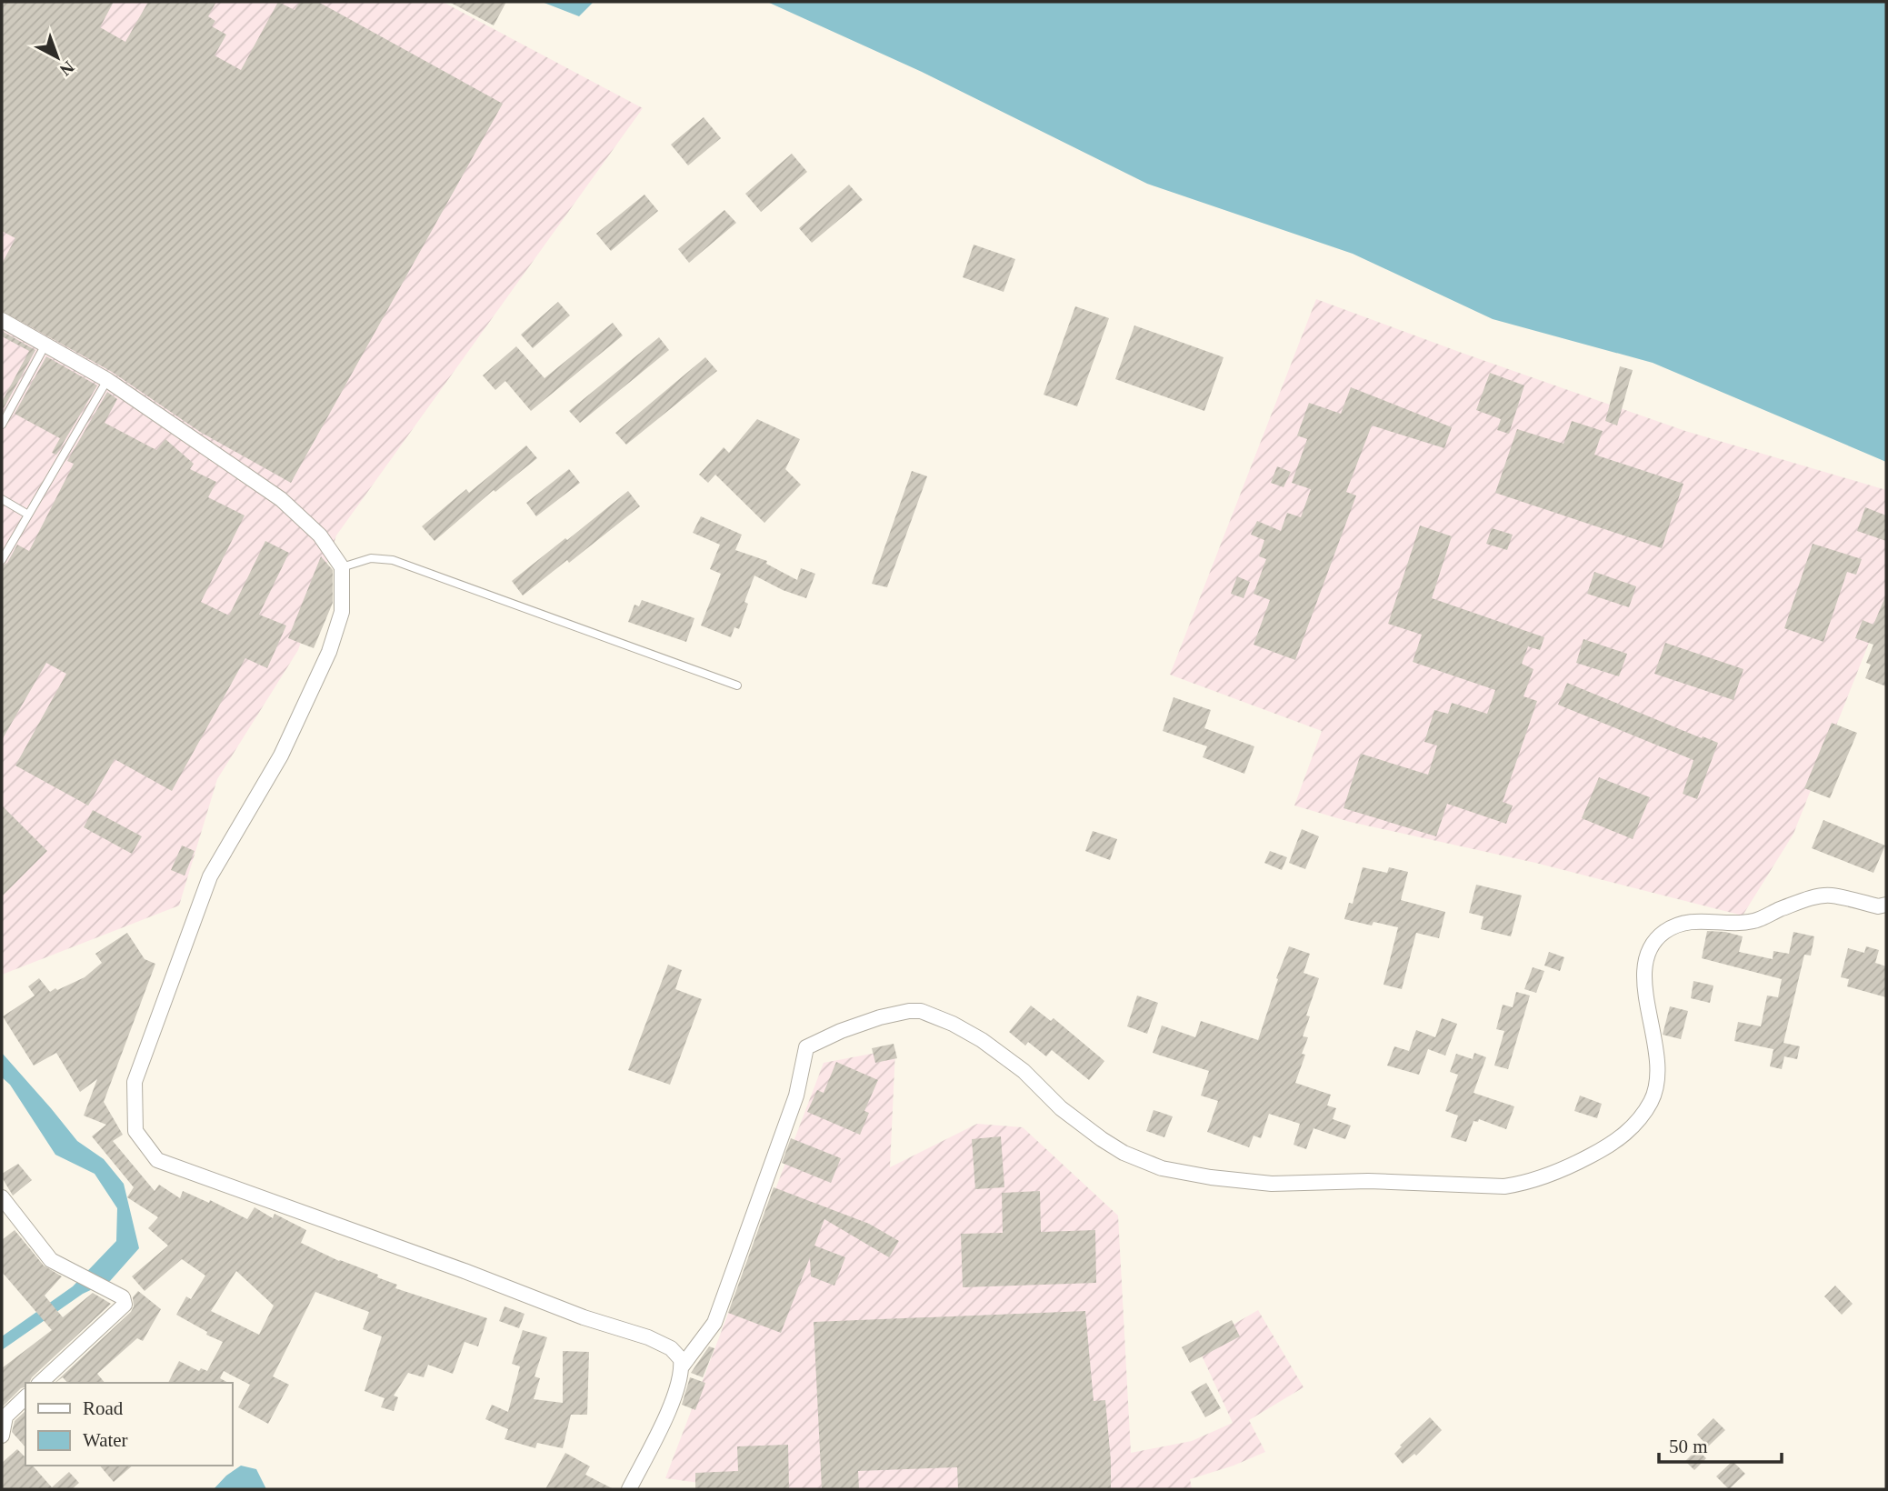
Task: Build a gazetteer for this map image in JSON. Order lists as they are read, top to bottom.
{
  "legend": ["Road", "Water"],
  "scale_bar": "50 m",
  "north": "bottom right"
}
